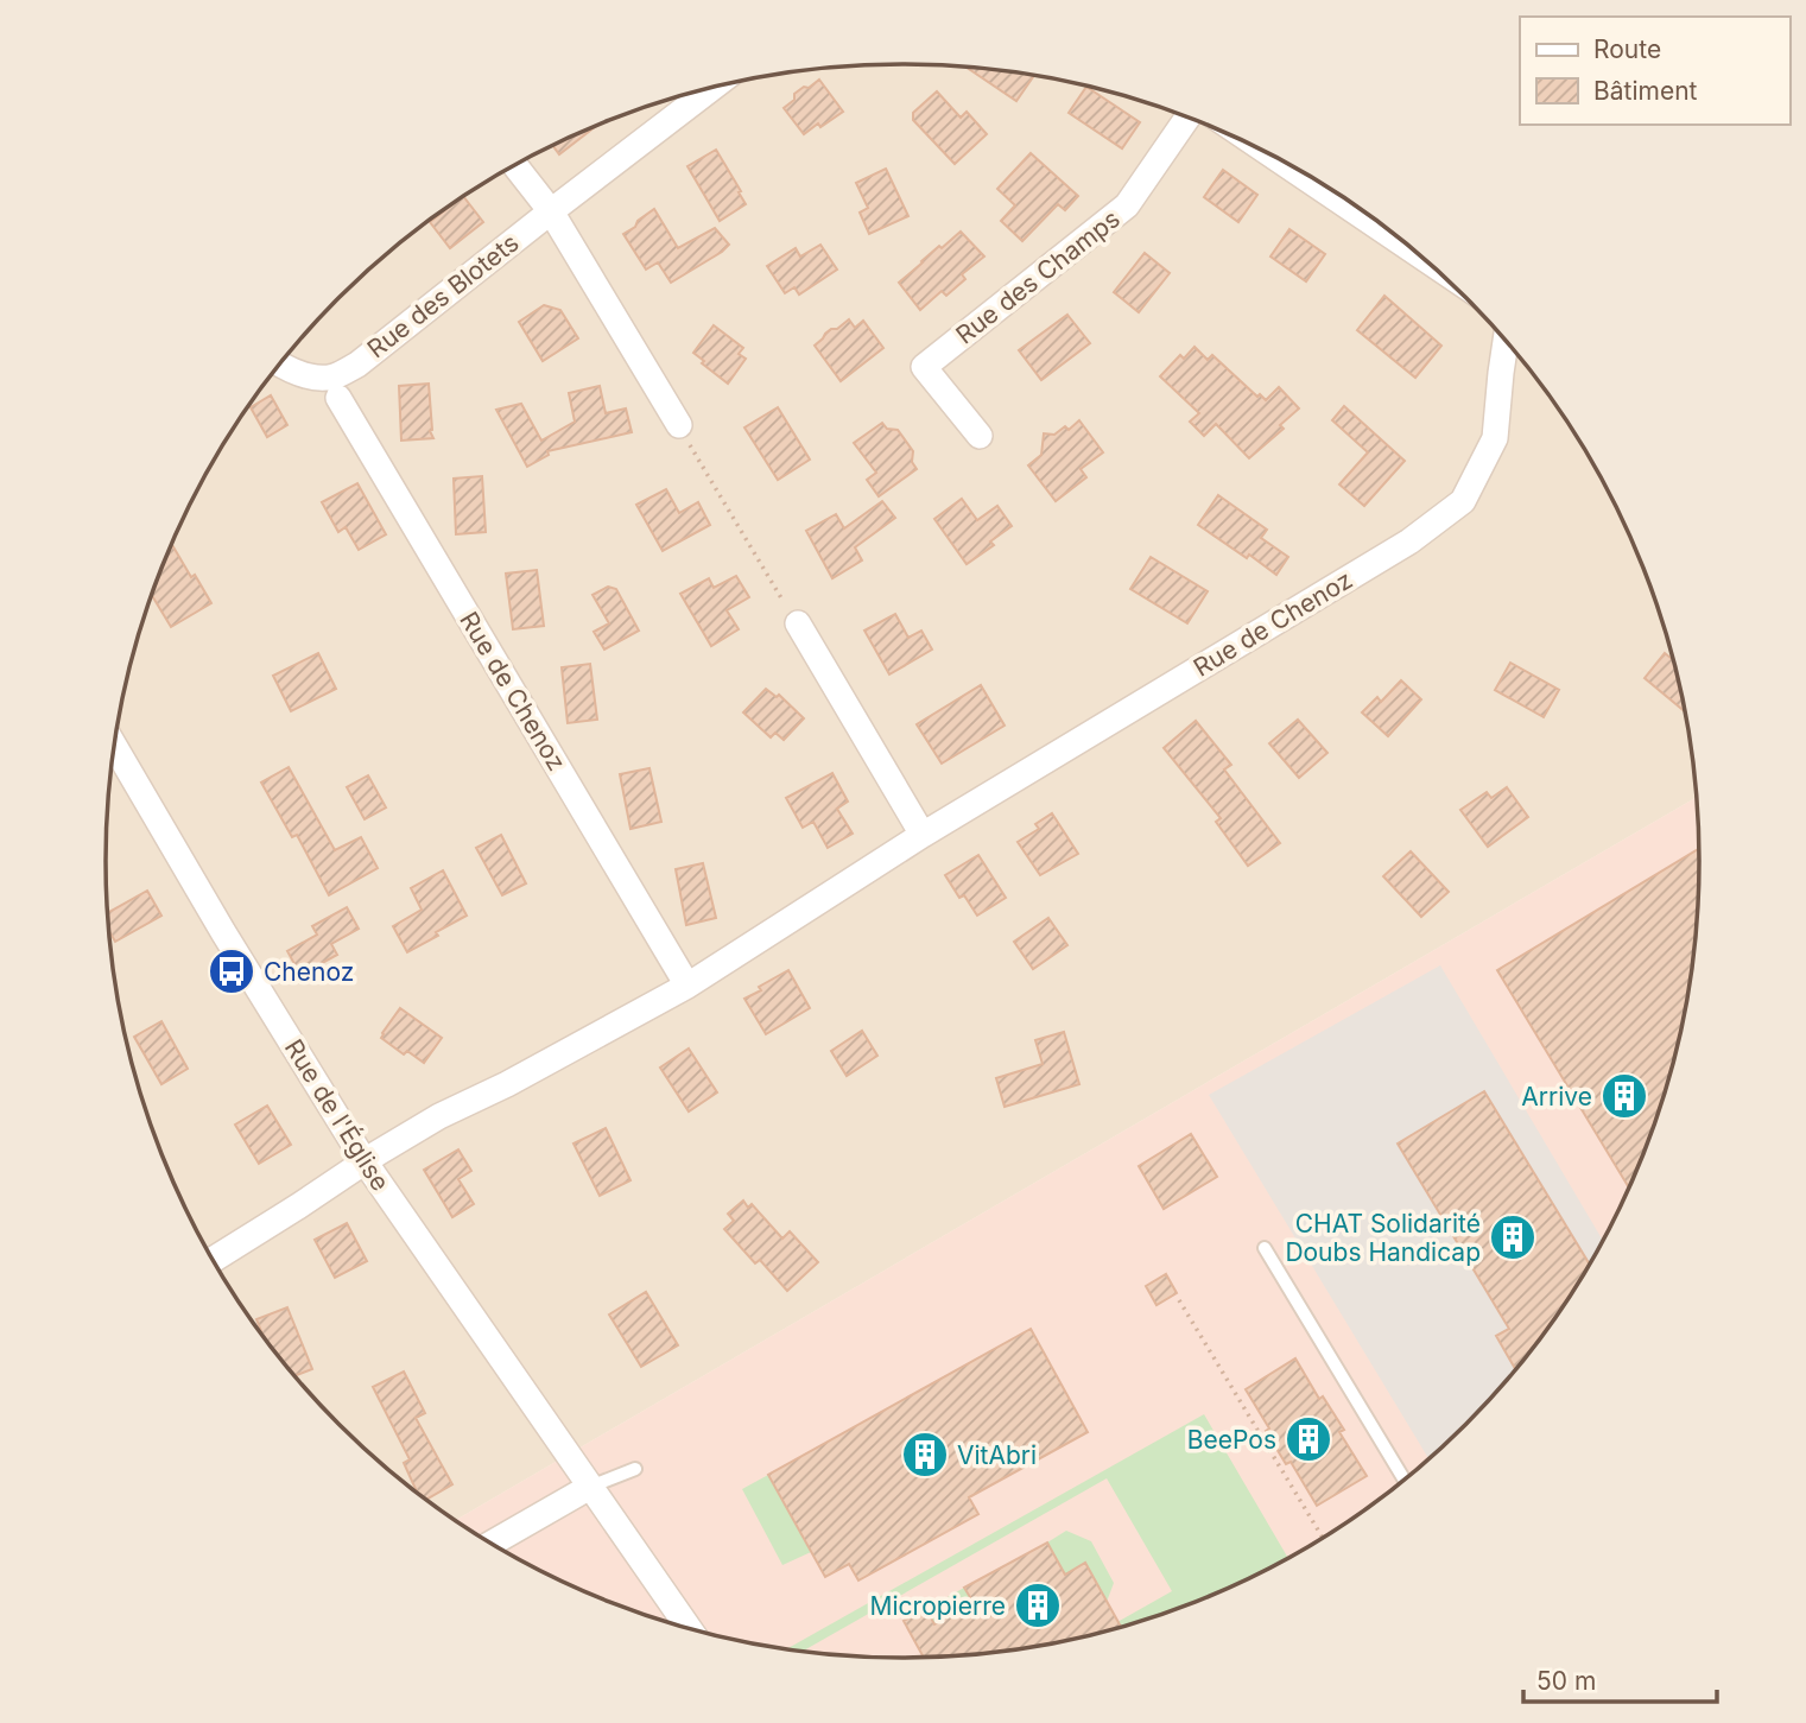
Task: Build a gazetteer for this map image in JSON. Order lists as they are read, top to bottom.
{
  "streets": {
    "street": [
      "Rue des Champs",
      "Rue des Blotets",
      "Rue de Chenoz",
      "Rue de l'Église"
    ]
  },
  "crossings": [
    ["Rue des Blotets", "Rue de Chenoz"],
    ["Rue de Chenoz", "Rue de l'Église"]
  ],
  "places": {
    "bus stop": ["Chenoz"],
    "building": [
      "Arrive",
      "CHAT Solidarité Doubs Handicap",
      "BeePos",
      "VitAbri",
      "Micropierre"
    ]
  },
  "legend": ["Route", "Bâtiment"],
  "scale_bar": "50 m"
}
